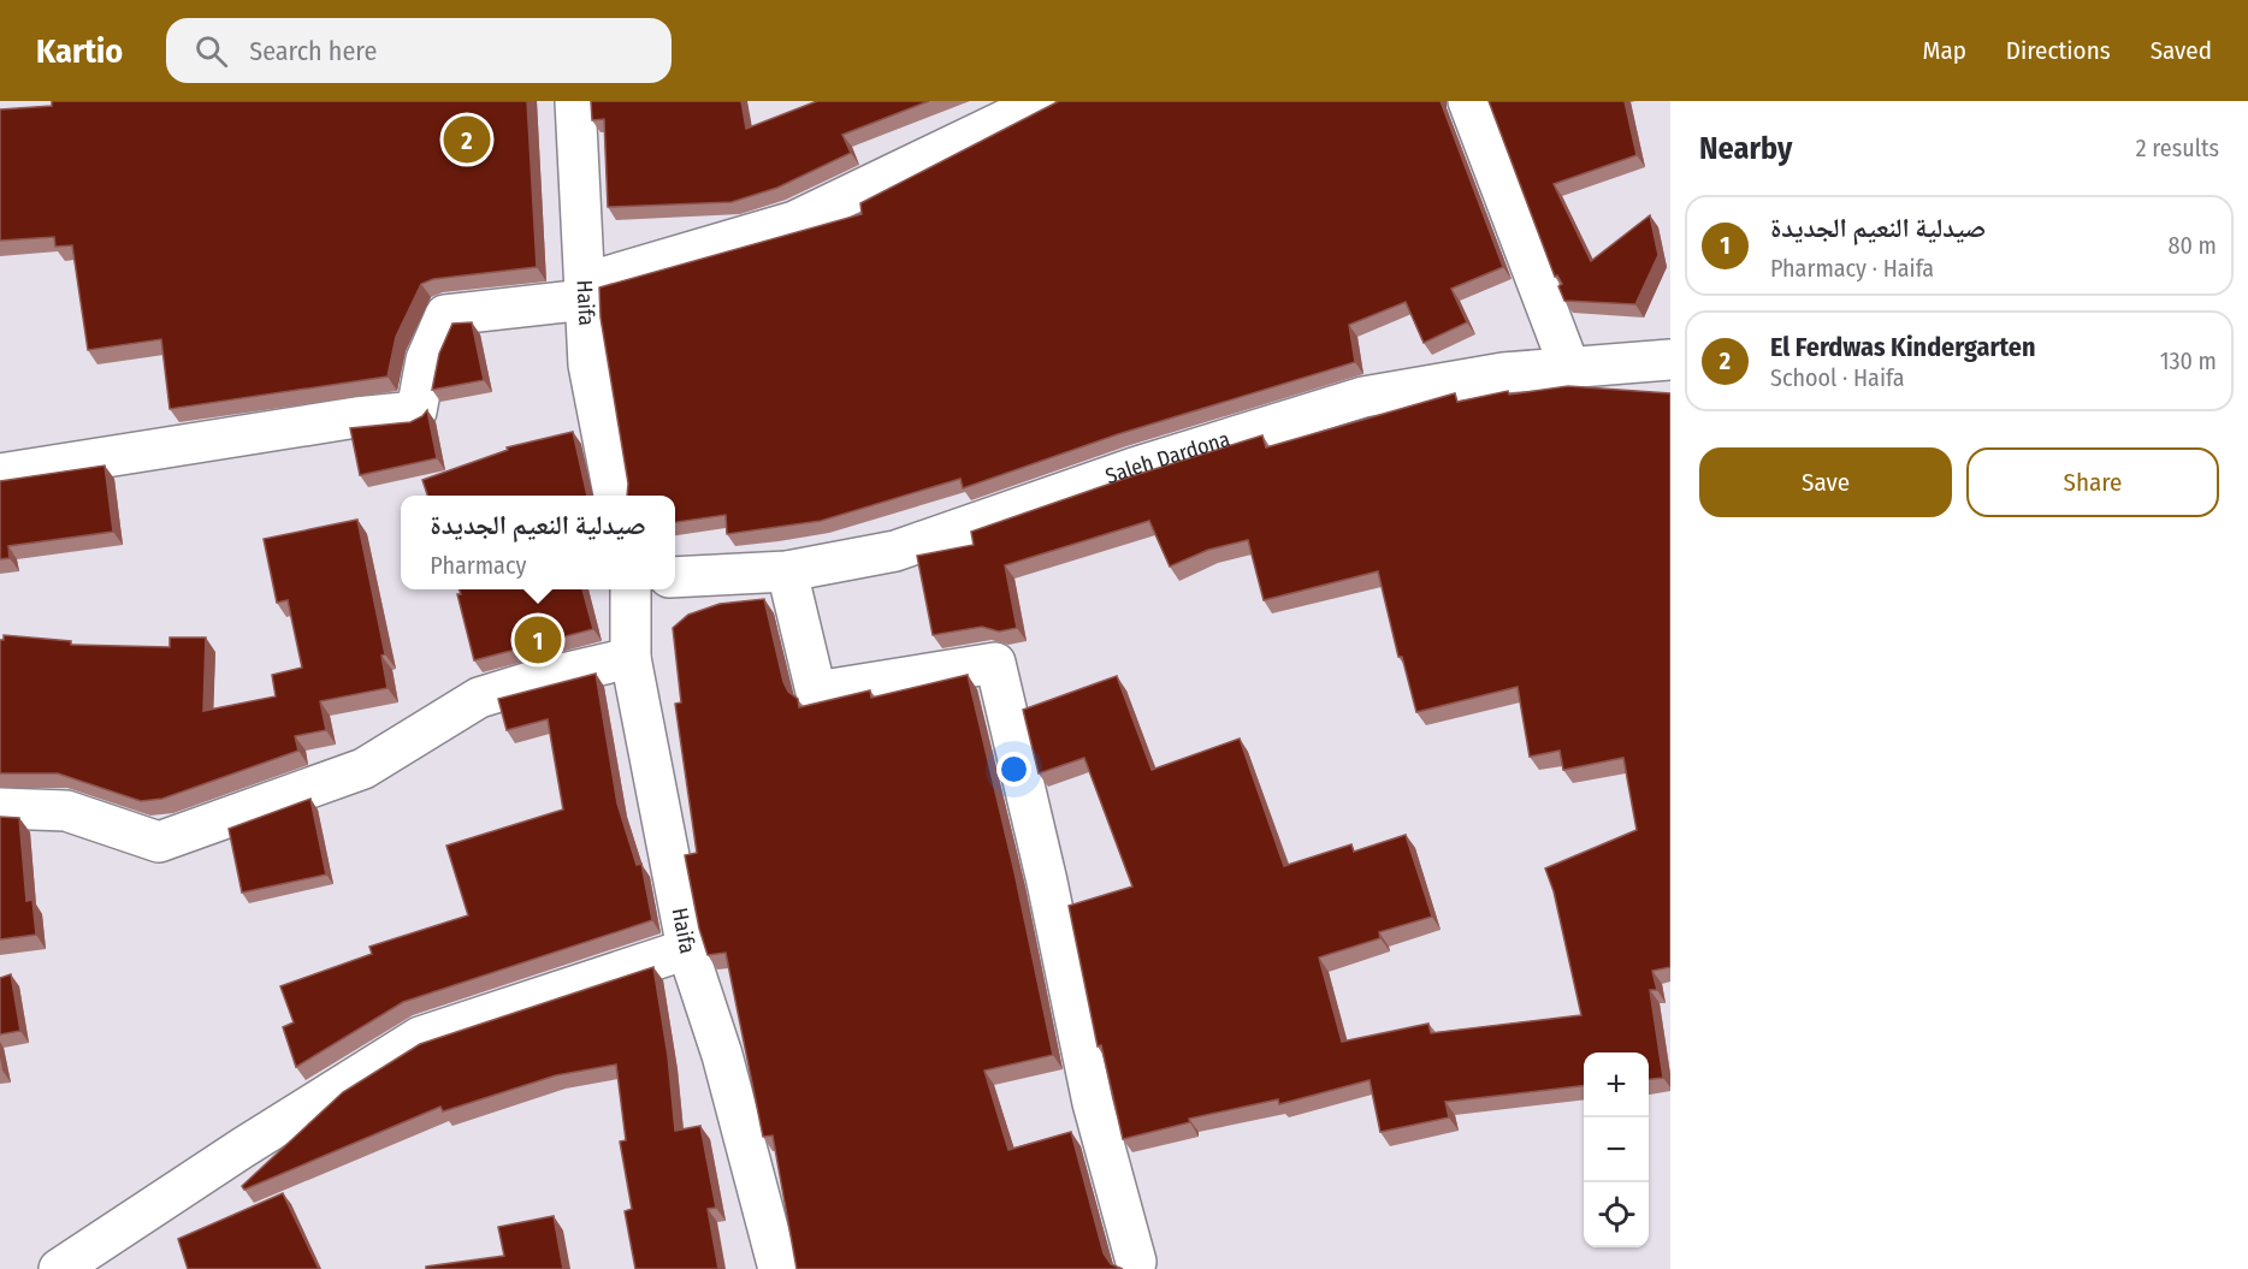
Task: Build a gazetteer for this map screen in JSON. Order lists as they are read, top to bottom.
{
  "streets": {
    "street": ["Haifa", "Saleh Dardona"]
  },
  "page": {
    "header": "Kartio",
    "search": "Search here",
    "nav": ["Map", "Directions", "Saved"],
    "heading": ["Nearby", "2 results"],
    "pins": ["2", "1"],
    "list": [
      {
        "mark": "1",
        "name": "صيدلية النعيم الجديدة",
        "note": "Pharmacy · Haifa",
        "value": "80 m"
      },
      {
        "mark": "2",
        "name": "El Ferdwas Kindergarten",
        "note": "School · Haifa",
        "value": "130 m"
      }
    ],
    "buttons": ["Save", "Share"],
    "popup": ["صيدلية النعيم الجديدة", "Pharmacy"],
    "map_buttons": ["+", "−"]
  }
}
